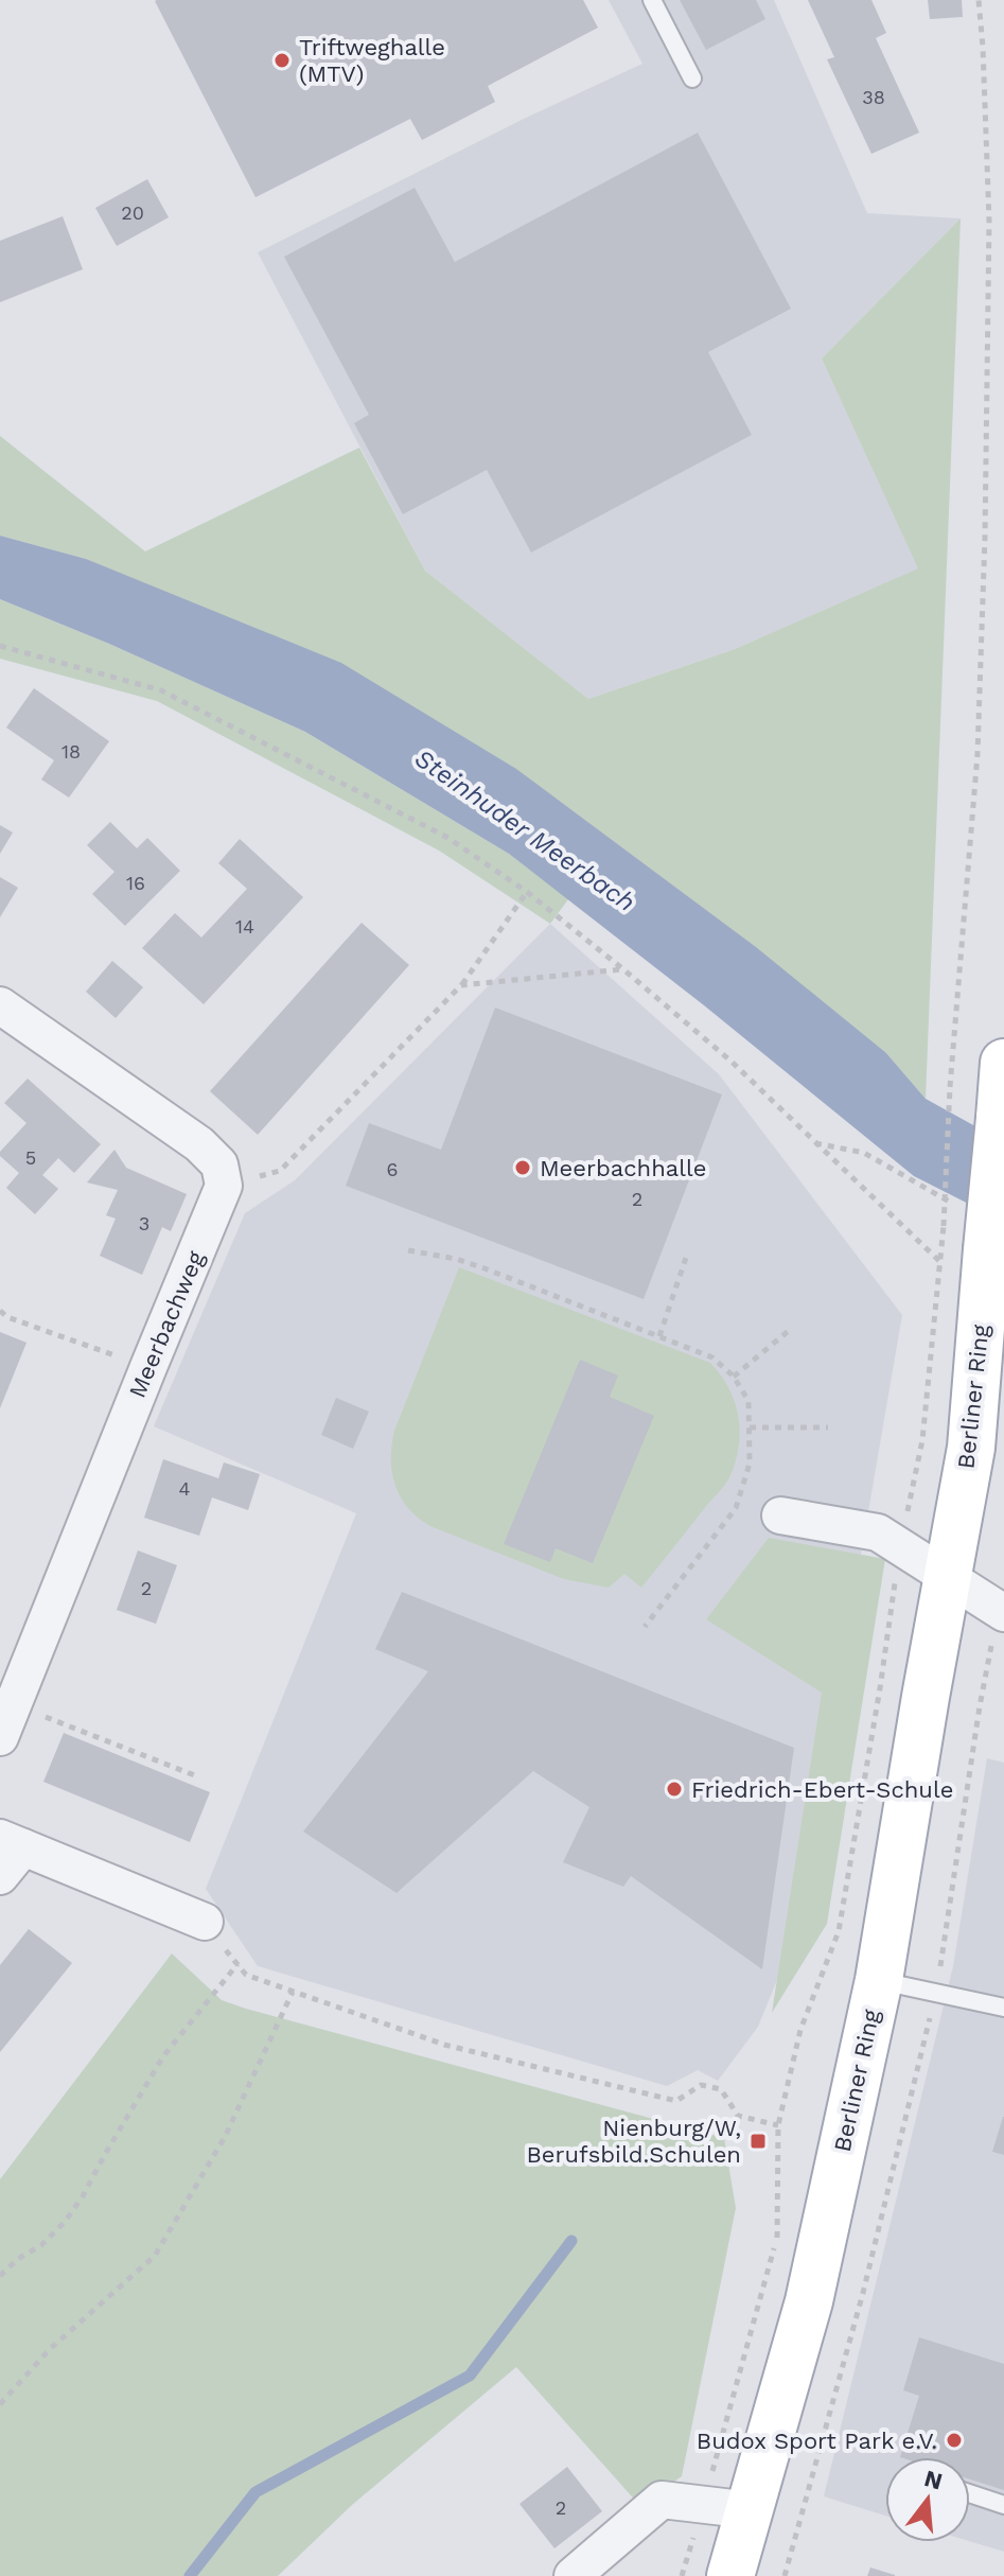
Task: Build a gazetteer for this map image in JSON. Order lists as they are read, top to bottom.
{
  "streets": {
    "main road": ["Berliner Ring"],
    "street": ["Meerbachweg"]
  },
  "water": ["Steinhuder Meerbach"],
  "places": {
    "other": [
      "Triftweghalle (MTV)",
      "Meerbachhalle",
      "Friedrich-Ebert-Schule",
      "Budox Sport Park e.V."
    ],
    "transit": ["Nienburg/W, Berufsbild.Schulen"]
  },
  "house_numbers": [
    "38",
    "20",
    "18",
    "16",
    "14",
    "5",
    "6",
    "2",
    "3",
    "4",
    "2",
    "2"
  ],
  "north": "top"
}
